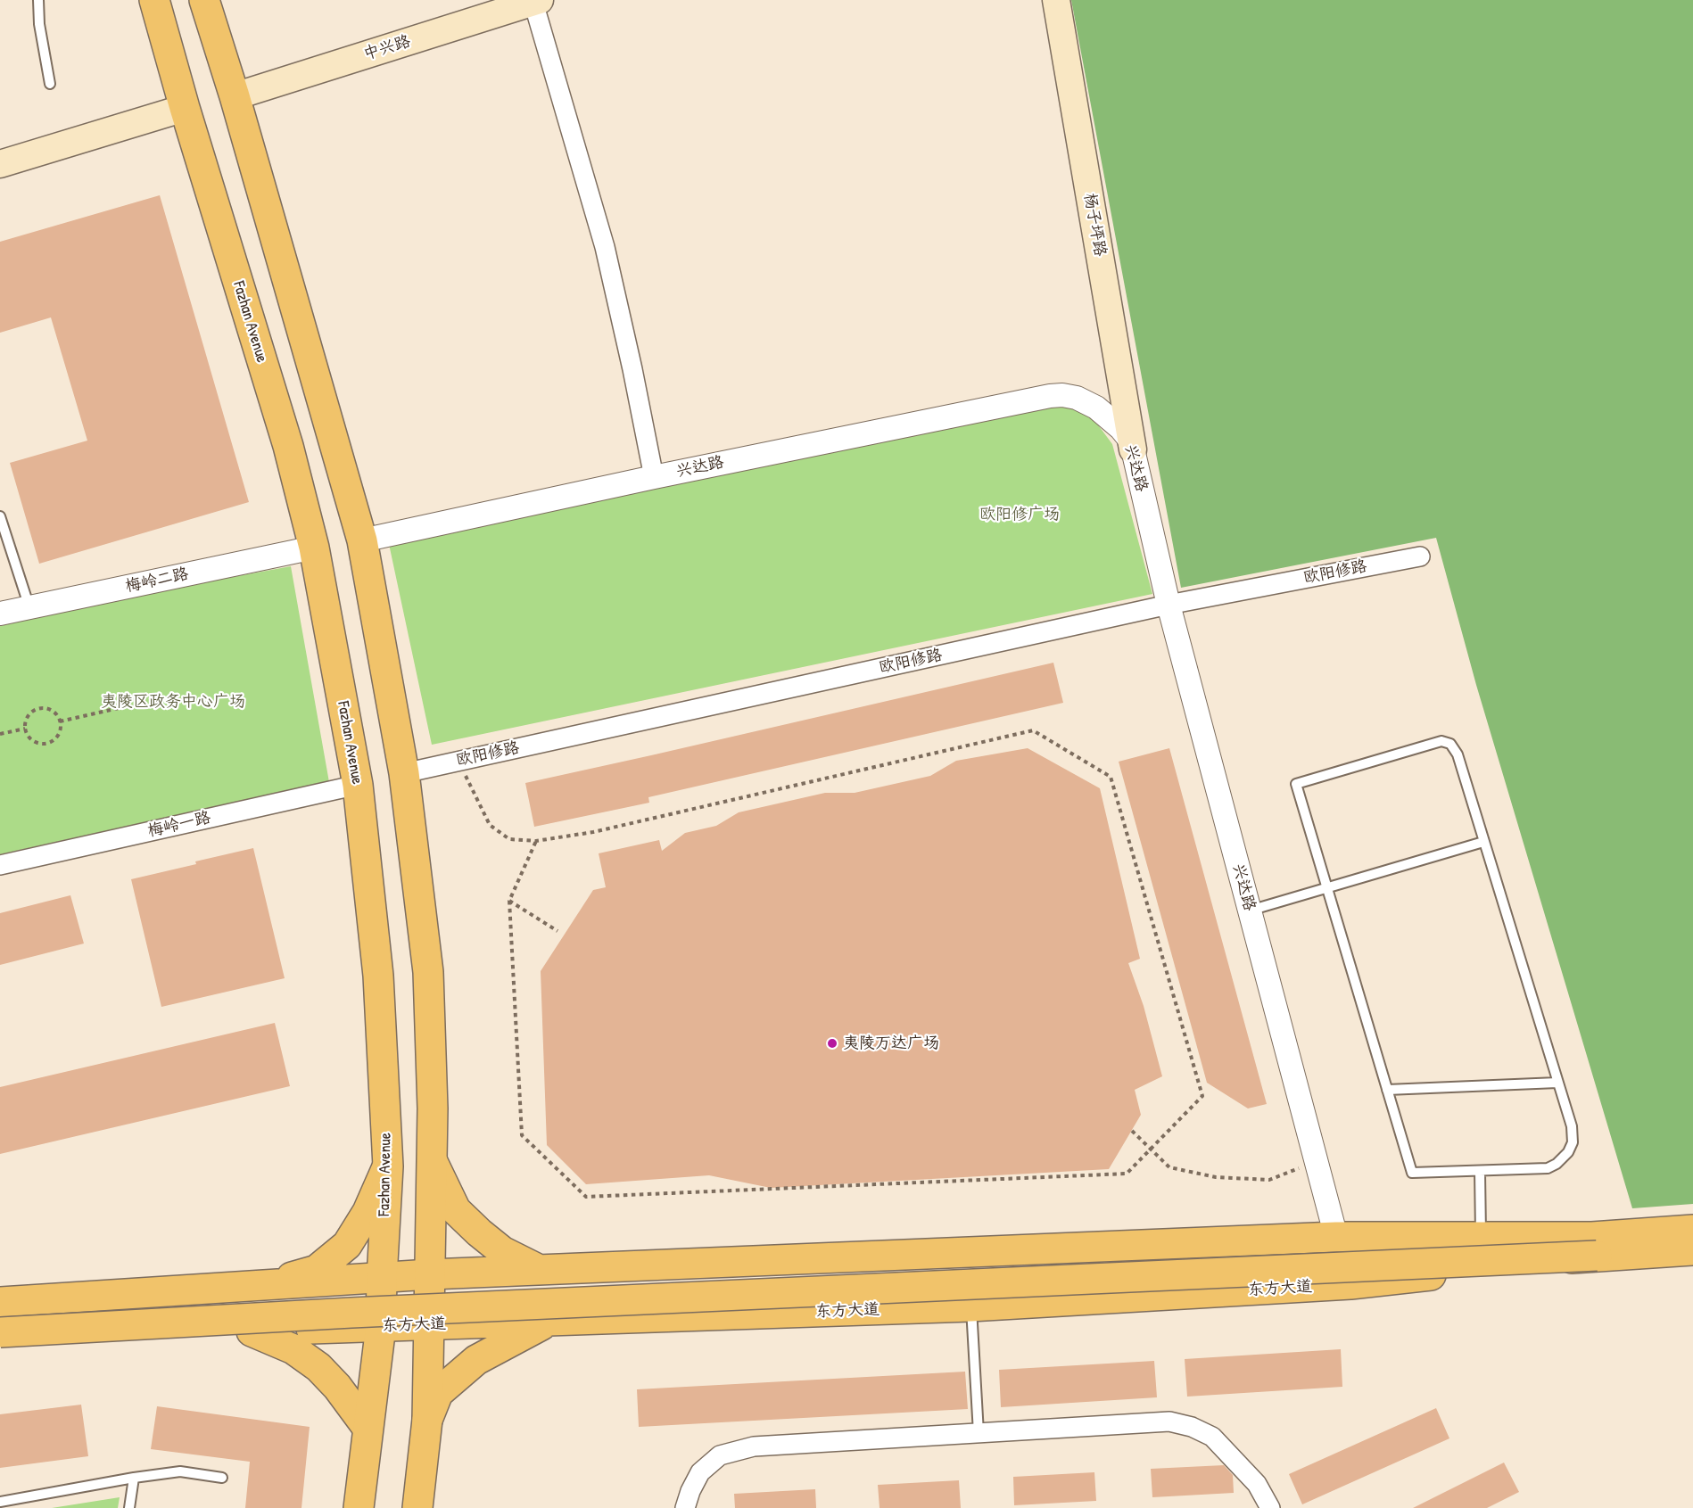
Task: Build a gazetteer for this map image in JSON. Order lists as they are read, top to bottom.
{
  "streets": {
    "main road": [
      "中兴路",
      "杨子坪路",
      "Fazhan Avenue",
      "东方大道"
    ],
    "street": [
      "兴达路",
      "欧阳修路",
      "梅岭二路",
      "梅岭一路"
    ]
  },
  "crossings": [
    ["杨子坪路", "兴达路"],
    ["Fazhan Avenue", "梅岭二路"],
    ["Fazhan Avenue", "梅岭一路"],
    ["Fazhan Avenue", "东方大道"],
    ["兴达路", "欧阳修路"],
    ["兴达路", "东方大道"]
  ],
  "parks": ["欧阳修广场", "夷陵区政务中心广场"],
  "places": ["夷陵万达广场"]
}
